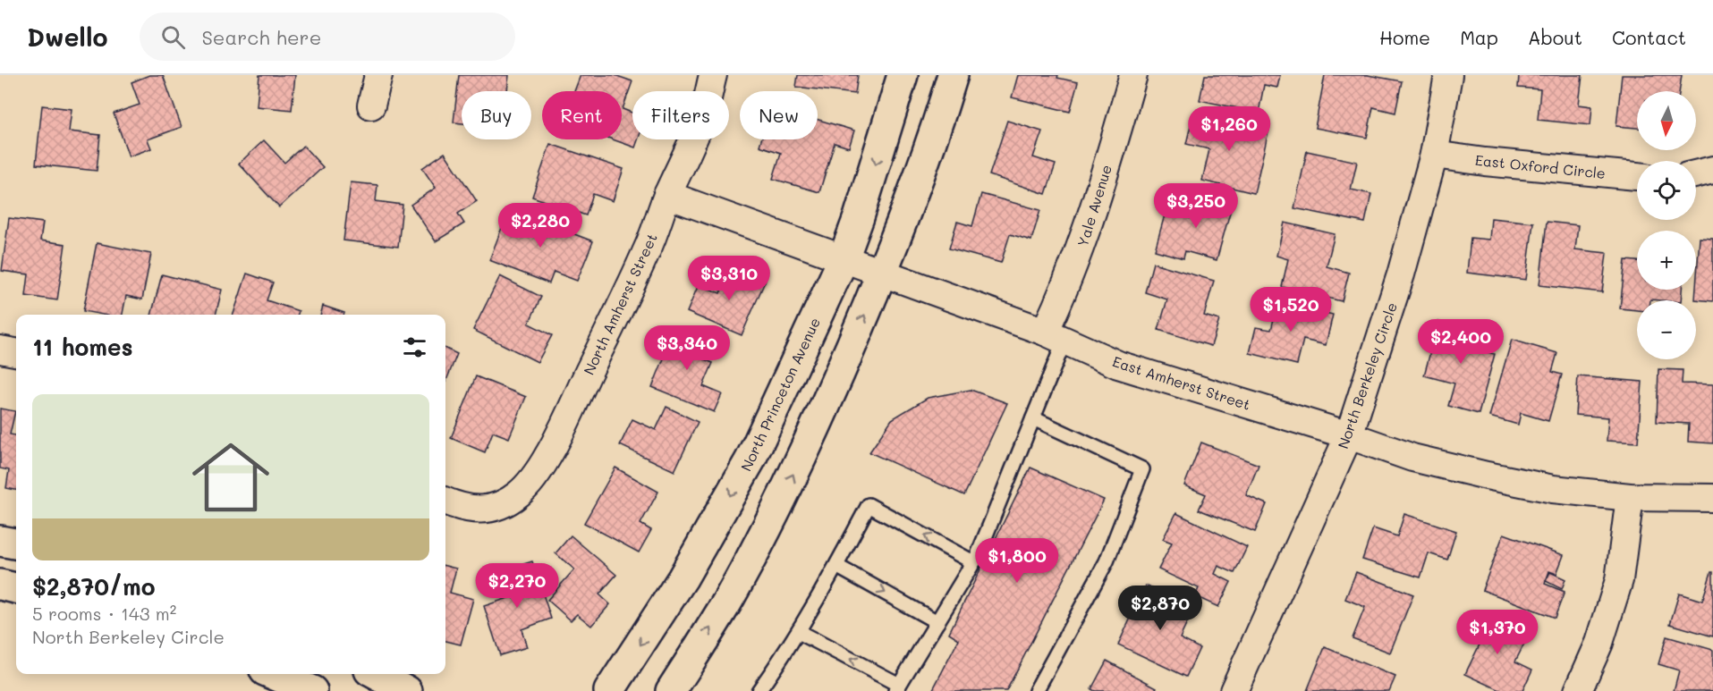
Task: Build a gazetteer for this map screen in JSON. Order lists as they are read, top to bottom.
{
  "streets": {
    "street": [
      "East Oxford Circle",
      "Yale Avenue",
      "North Amherst Street",
      "North Berkeley Circle",
      "East Amherst Street",
      "North Princeton Avenue"
    ]
  },
  "crossings": [
    ["East Oxford Circle", "North Berkeley Circle"],
    ["Yale Avenue", "East Amherst Street"],
    ["North Amherst Street", "East Amherst Street"],
    ["North Berkeley Circle", "East Amherst Street"],
    ["East Amherst Street", "North Princeton Avenue"]
  ],
  "north": "bottom",
  "page": {
    "header": "Dwello",
    "search": "Search here",
    "nav": [
      "Home",
      "Map",
      "About",
      "Contact"
    ],
    "map_buttons": ["+", "−"],
    "chip": [
      "Buy",
      "Rent",
      "Filters",
      "New"
    ],
    "price": [
      "$1,260",
      "$3,250",
      "$2,280",
      "$3,310",
      "$1,520",
      "$2,400",
      "$3,340",
      "$1,800",
      "$2,270",
      "$2,870",
      "$1,370"
    ],
    "heading": "11 homes",
    "list": [
      {
        "name": "$2,870/mo",
        "note": "5 rooms · 143 m² · North Berkeley Circle"
      }
    ]
  }
}
